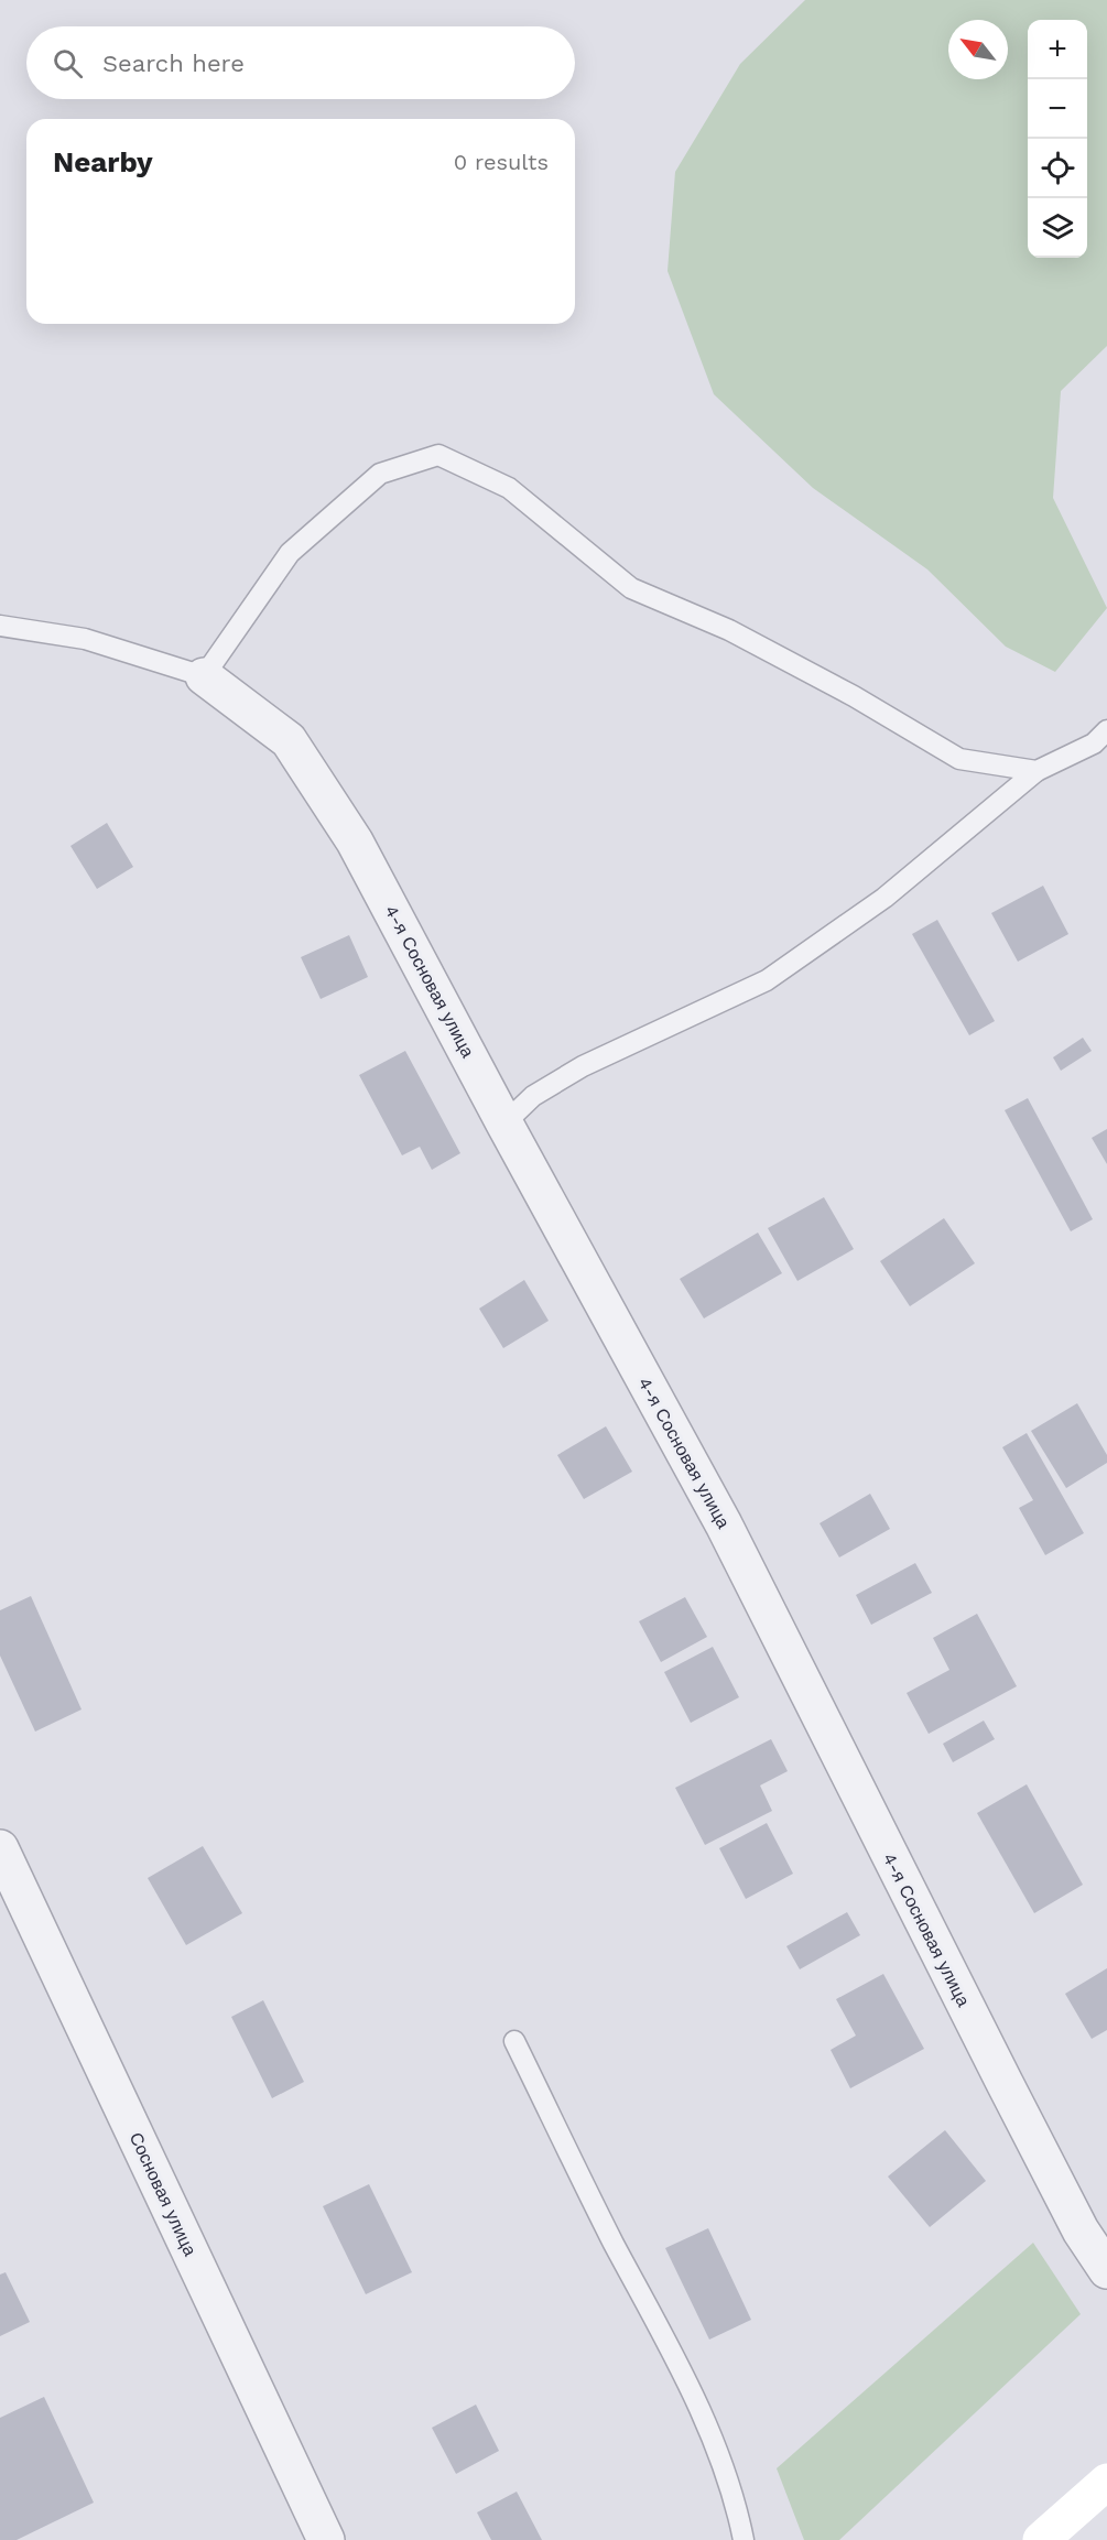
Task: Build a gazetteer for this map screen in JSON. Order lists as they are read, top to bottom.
{
  "streets": {
    "street": ["4-я Сосновая улица", "Сосновая улица"]
  },
  "north": "top left",
  "page": {
    "map_buttons": ["+", "−"],
    "search": "Search here",
    "heading": ["Nearby", "0 results"]
  }
}
